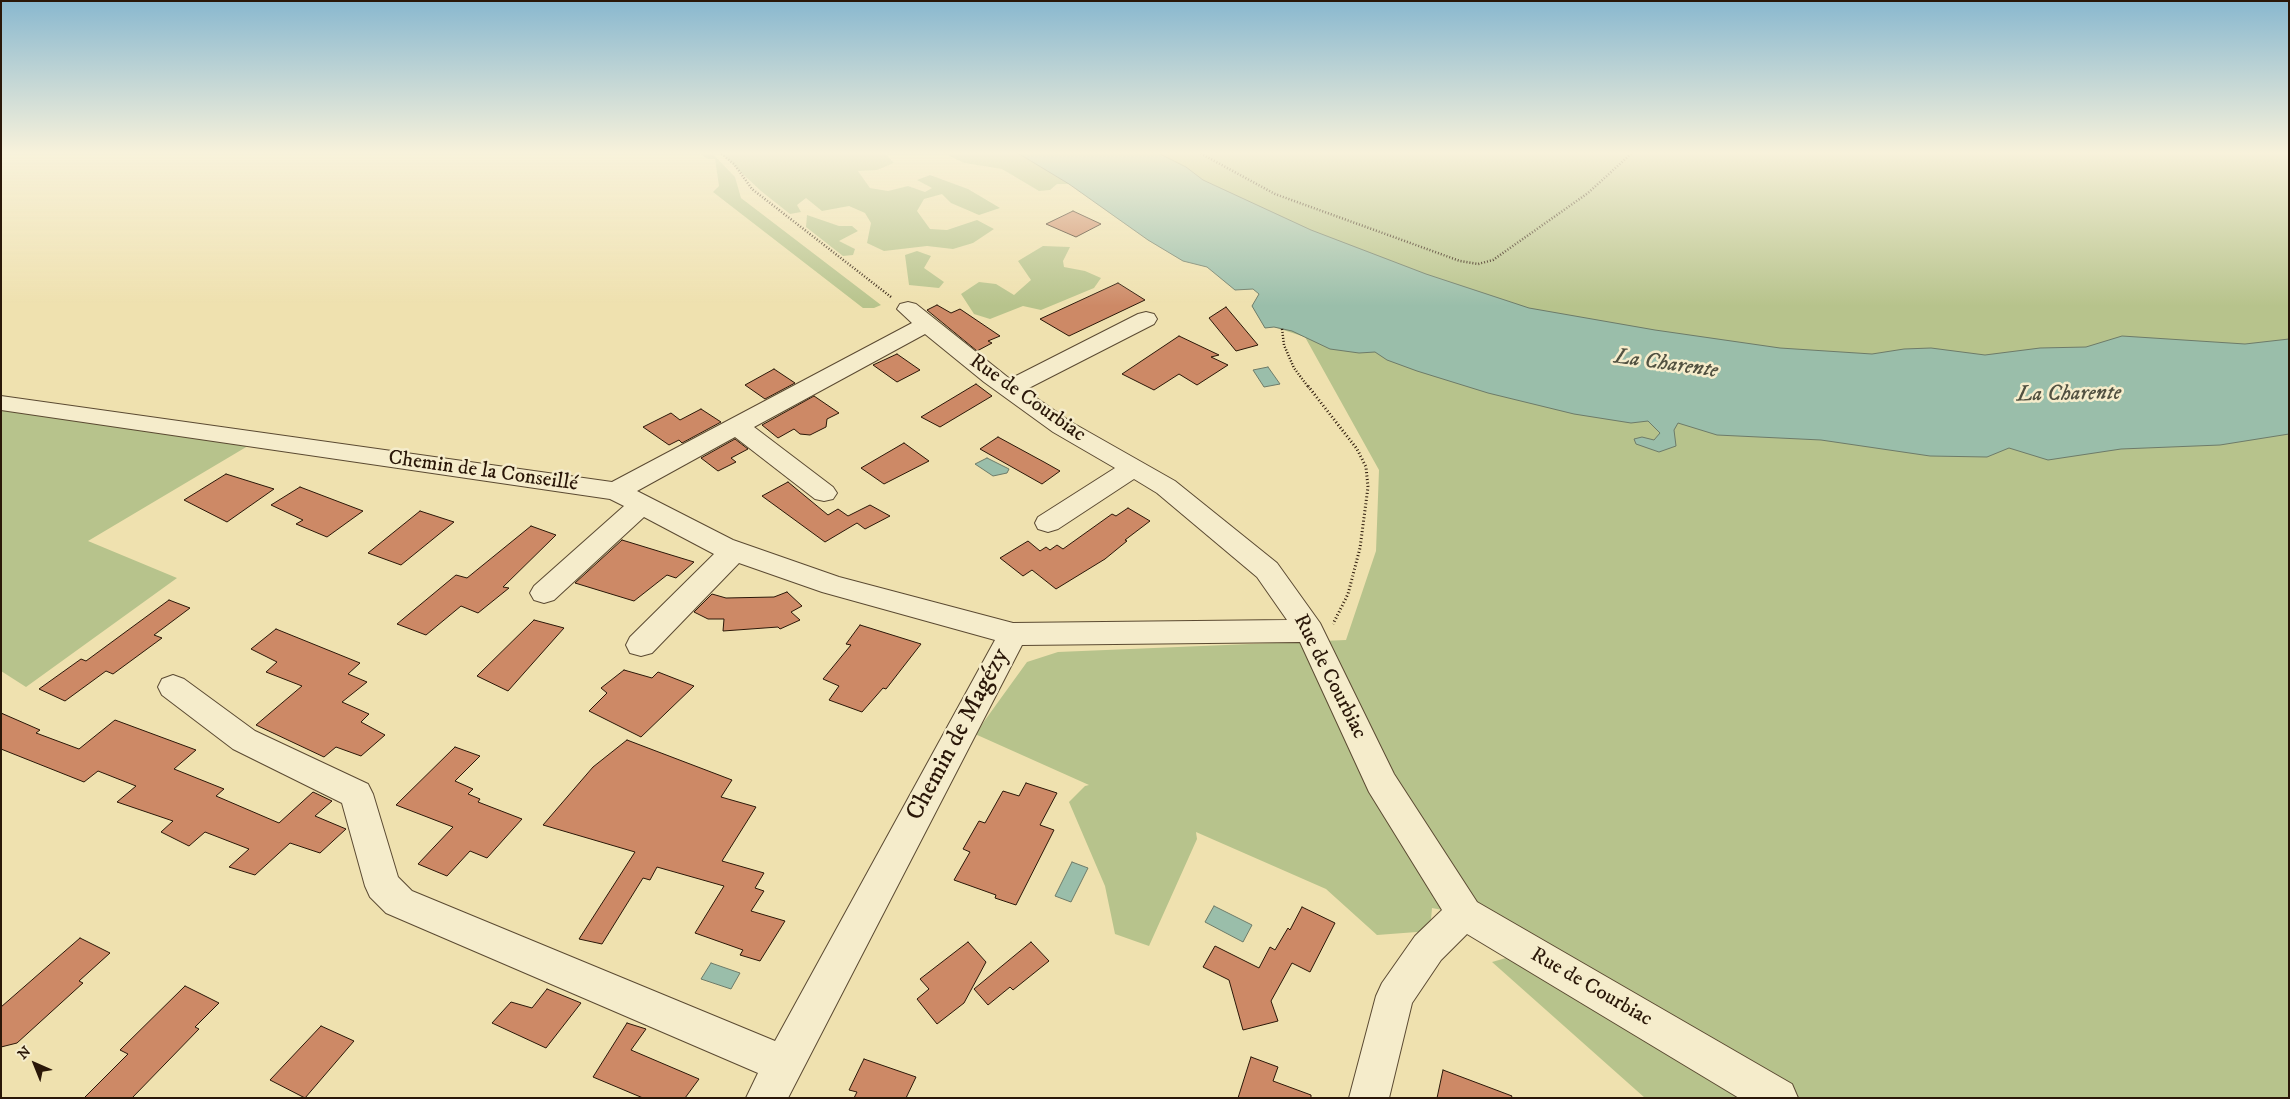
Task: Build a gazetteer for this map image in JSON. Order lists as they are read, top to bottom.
{
  "streets": {
    "street": ["Rue de Courbiac", "Chemin de la Conseillé", "Chemin de Magézy"]
  },
  "crossings": [
    ["Rue de Courbiac", "Chemin de Magézy"],
    ["Chemin de la Conseillé", "Chemin de Magézy"]
  ],
  "water": ["La Charente"],
  "north": "top left"
}
